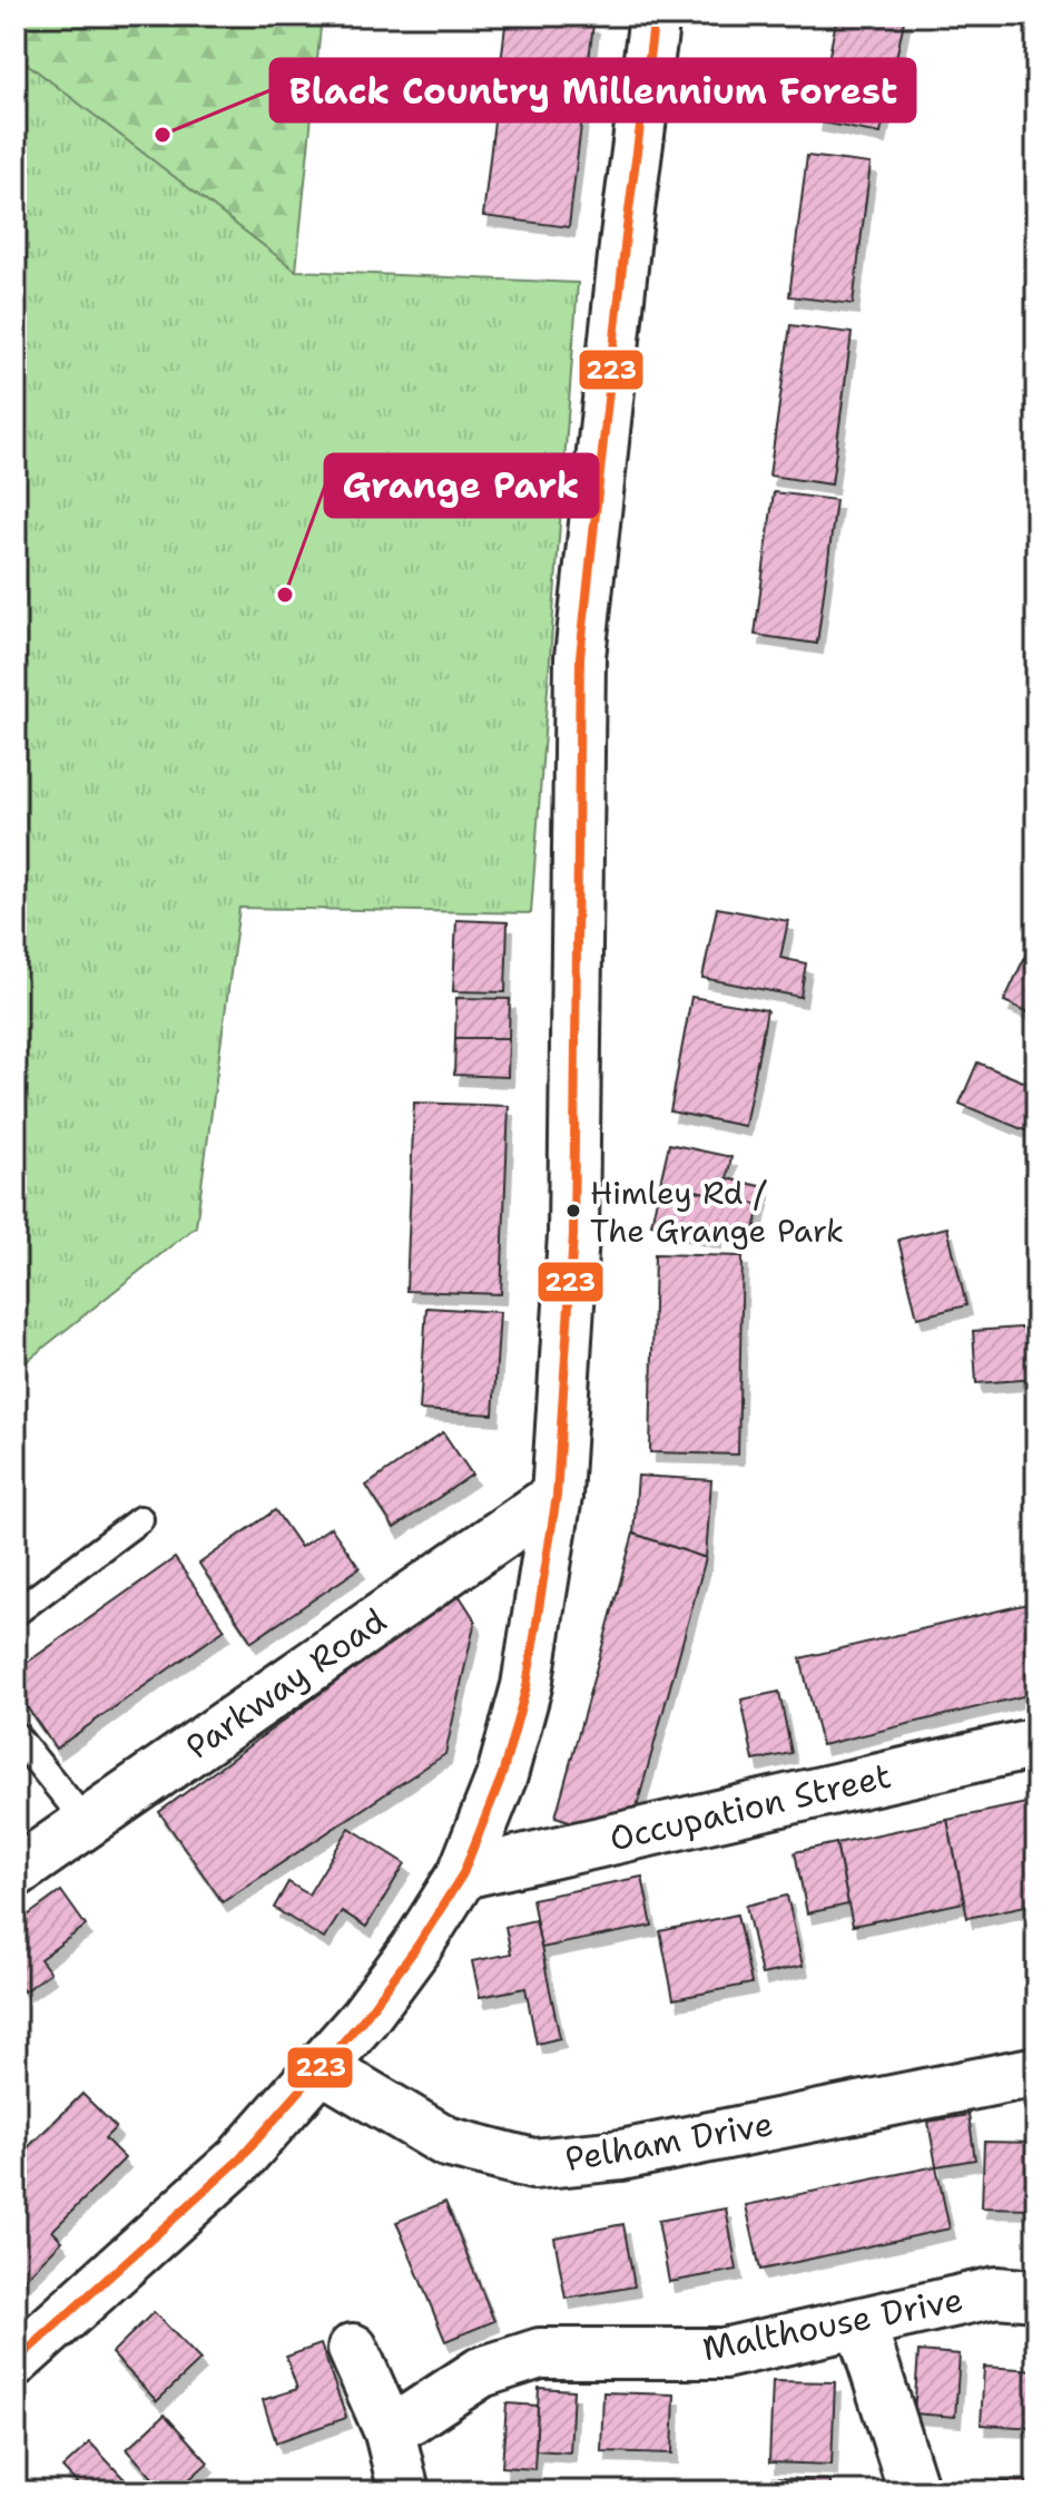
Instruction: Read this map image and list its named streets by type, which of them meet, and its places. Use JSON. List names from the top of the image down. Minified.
{"streets":{"street":["Parkway Road","Occupation Street","Pelham Drive","Malthouse Drive"]},"places":["Black Country Millennium Forest","Grange Park","Himley Rd / The Grange Park"],"lines":["transit line 223"]}
